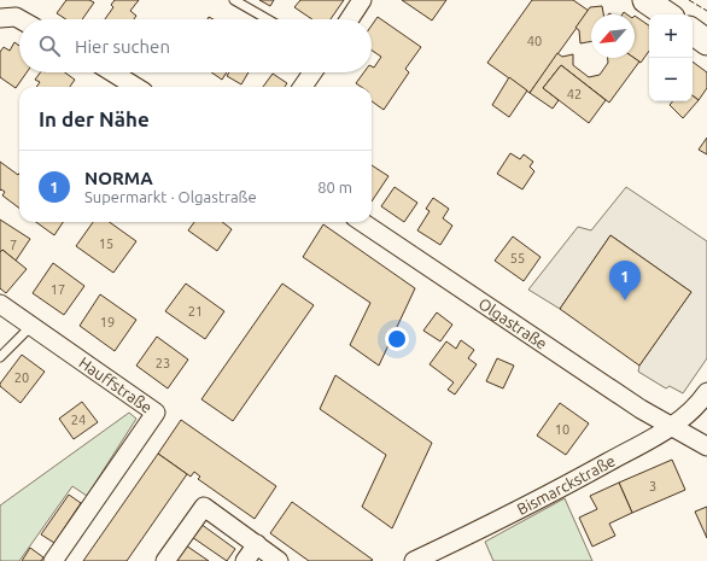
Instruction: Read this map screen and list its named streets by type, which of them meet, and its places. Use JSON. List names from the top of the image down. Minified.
{"streets":{"street":["Olgastraße","Hauffstraße","Bismarckstraße"]},"crossings":[["Olgastraße","Bismarckstraße"]],"house_numbers":["40","42","15","7","55","17","21","19","23","20","24","10","3"],"north":"bottom left","page":{"map_buttons":["+","−"],"search":"Hier suchen","heading":"In der Nähe","list":[{"mark":"1","name":"NORMA","note":"Supermarkt · Olgastraße","value":"80 m"}],"pins":"1"}}
